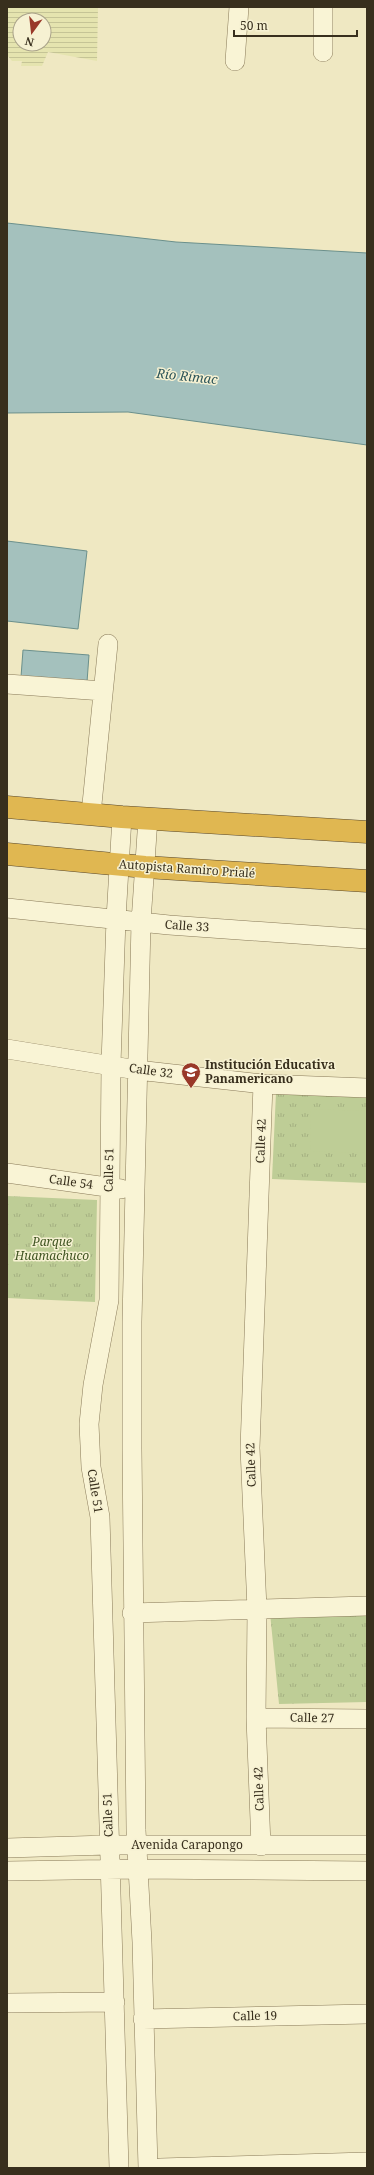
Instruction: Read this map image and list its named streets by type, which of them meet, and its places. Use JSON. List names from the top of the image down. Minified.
{"streets":{"highway":["Autopista Ramiro Prialé"],"street":["Calle 33","Calle 32","Calle 42","Calle 51","Calle 54","Calle 27","Avenida Carapongo","Calle 19"]},"crossings":[["Autopista Ramiro Prialé","Calle 51"],["Calle 33","Calle 51"],["Calle 32","Calle 42"],["Calle 32","Calle 51"],["Calle 42","Calle 27"],["Calle 42","Avenida Carapongo"],["Calle 51","Calle 54"],["Calle 51","Avenida Carapongo"]],"water":["Río Rímac"],"parks":["Parque Huamachuco"],"places":{"school or university":["Institución Educativa Panamericano"]},"scale_bar":"50 m","north":"bottom"}
